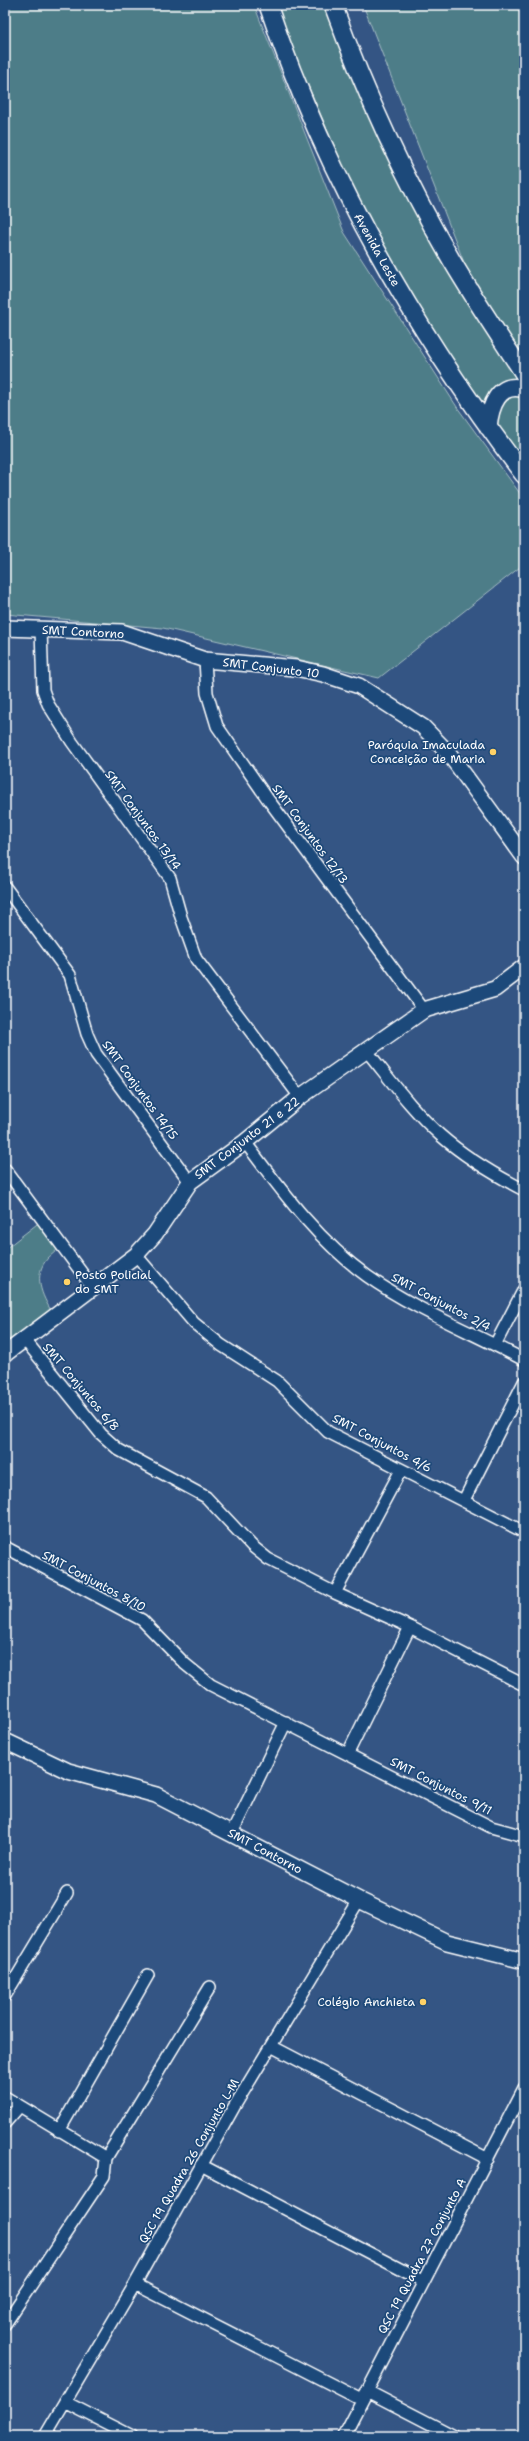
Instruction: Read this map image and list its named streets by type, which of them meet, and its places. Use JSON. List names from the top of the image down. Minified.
{"streets":{"main road":["Avenida Leste"],"street":["SMT Contorno","SMT Conjunto 10","SMT Conjuntos 13/14","SMT Conjuntos 12/13","SMT Conjuntos 14/15","SMT Conjunto 21 e 22","SMT Conjuntos 2/4","SMT Conjuntos 6/8","SMT Conjuntos 4/6","SMT Conjuntos 8/10","SMT Conjuntos 9/11","QSC 19 Quadra 26 Conjunto L-M","QSC 19 Quadra 27 Conjunto A"]},"crossings":[["SMT Contorno","SMT Conjunto 10"],["SMT Contorno","SMT Conjuntos 13/14"],["SMT Contorno","SMT Conjuntos 12/13"],["SMT Contorno","QSC 19 Quadra 26 Conjunto L-M"],["SMT Conjunto 10","SMT Conjuntos 12/13"],["SMT Conjuntos 13/14","SMT Conjunto 21 e 22"],["SMT Conjuntos 12/13","SMT Conjunto 21 e 22"],["SMT Conjuntos 14/15","SMT Conjunto 21 e 22"],["SMT Conjunto 21 e 22","SMT Conjuntos 2/4"],["SMT Conjunto 21 e 22","SMT Conjuntos 6/8"],["SMT Conjunto 21 e 22","SMT Conjuntos 4/6"],["SMT Conjuntos 8/10","SMT Conjuntos 9/11"]],"places":["Paróquia Imaculada Conceição de Maria","Posto Policial do SMT","Colégio Anchieta"]}
